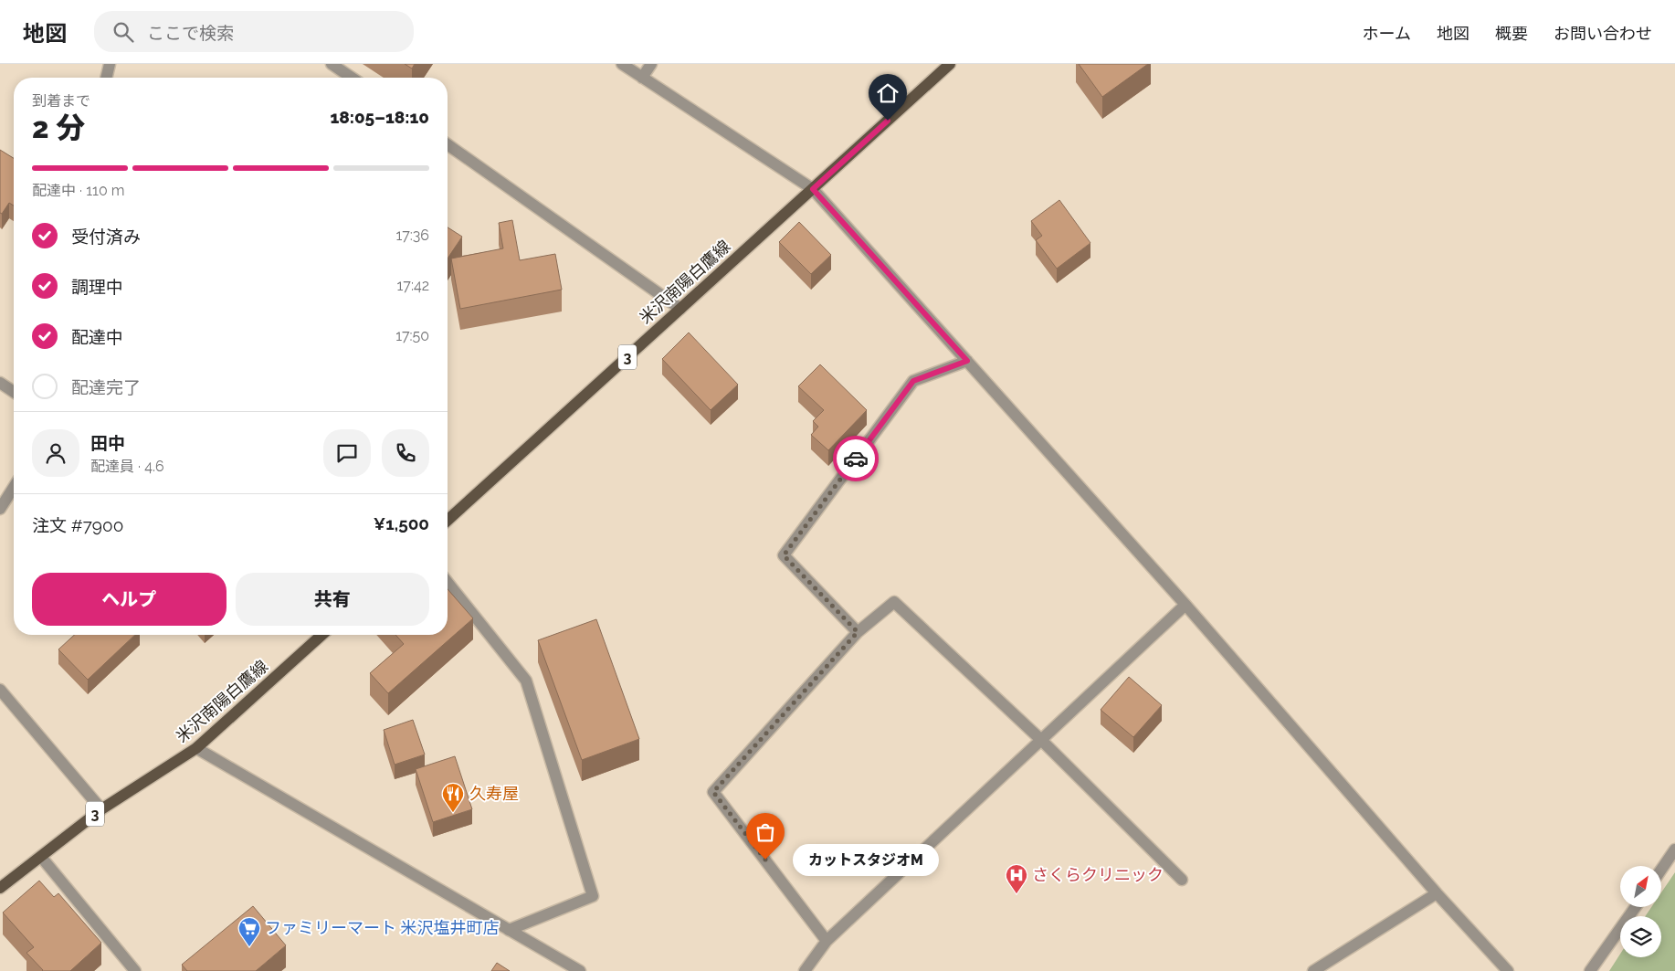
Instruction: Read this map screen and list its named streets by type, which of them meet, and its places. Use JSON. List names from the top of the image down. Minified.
{"streets":{"main road":["米沢南陽白鷹線","3"]},"places":{"restaurant":["久寿屋"],"other":["カットスタジオM"],"hospital":["さくらクリニック"],"supermarket":["ファミリーマート 米沢塩井町店"]},"north":"top right","page":{"header":"地図","search":"ここで検索","nav":["ホーム","地図","概要","お問い合わせ"],"heading":["2 分","到着まで","18:05–18:10"],"panel":["田中","配達員 · 4.6","注文 #7900","¥1,500"],"bar":"配達中 · 110 m","list":[["受付済み","17:36"],["調理中","17:42"],["配達中","17:50"],"配達完了"],"buttons":["ヘルプ","共有"],"bubble":"カットスタジオM"}}
